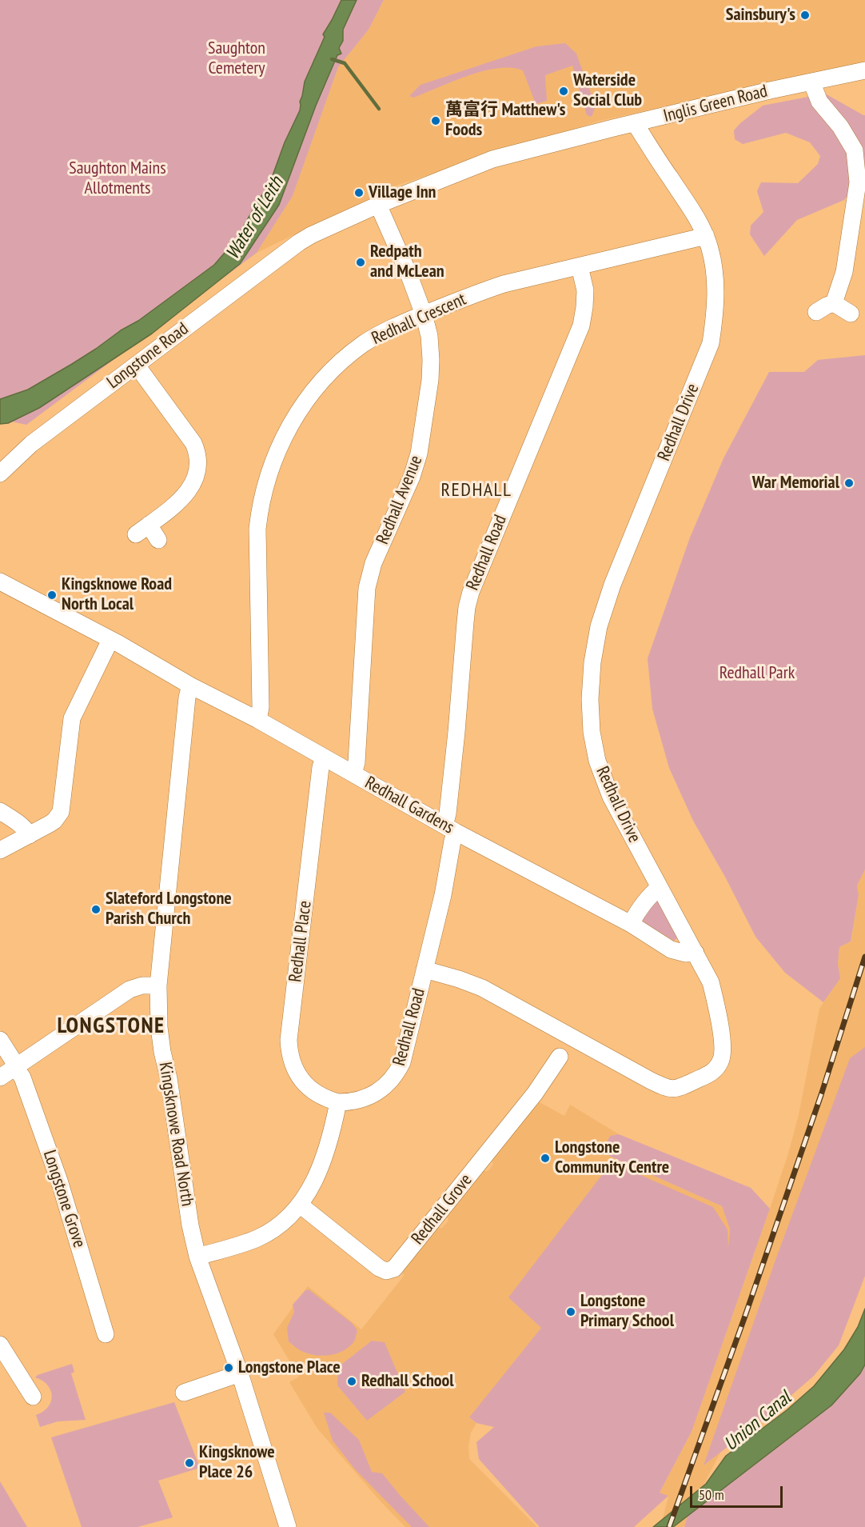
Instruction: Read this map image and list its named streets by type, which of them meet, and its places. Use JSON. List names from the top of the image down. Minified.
{"streets":{"street":["Inglis Green Road","Redhall Crescent","Longstone Road","Redhall Drive","Redhall Avenue","Redhall Road","Redhall Gardens","Redhall Place","Kingsknowe Road North","Longstone Grove","Redhall Grove"]},"crossings":[["Inglis Green Road","Longstone Road"],["Inglis Green Road","Redhall Drive"],["Inglis Green Road","Redhall Avenue"],["Redhall Crescent","Redhall Drive"],["Redhall Crescent","Redhall Avenue"],["Redhall Crescent","Redhall Road"],["Redhall Crescent","Redhall Gardens"],["Redhall Drive","Redhall Road"],["Redhall Drive","Redhall Gardens"],["Redhall Drive","Redhall Grove"],["Redhall Avenue","Redhall Gardens"],["Redhall Road","Redhall Gardens"],["Redhall Road","Redhall Place"],["Redhall Gardens","Redhall Place"],["Redhall Gardens","Kingsknowe Road North"]],"districts":["REDHALL","LONGSTONE"],"water":["Water of Leith","Union Canal"],"parks":["Saughton Cemetery","Saughton Mains Allotments","Redhall Park"],"places":["Sainsbury's","Waterside Social Club","萬富行 Matthew's Foods","Village Inn","Redpath and McLean","War Memorial","Kingsknowe Road North Local","Slateford Longstone Parish Church","Longstone Community Centre","Longstone Primary School","Longstone Place","Redhall School","Kingsknowe Place 26"],"scale_bar":"50 m"}
